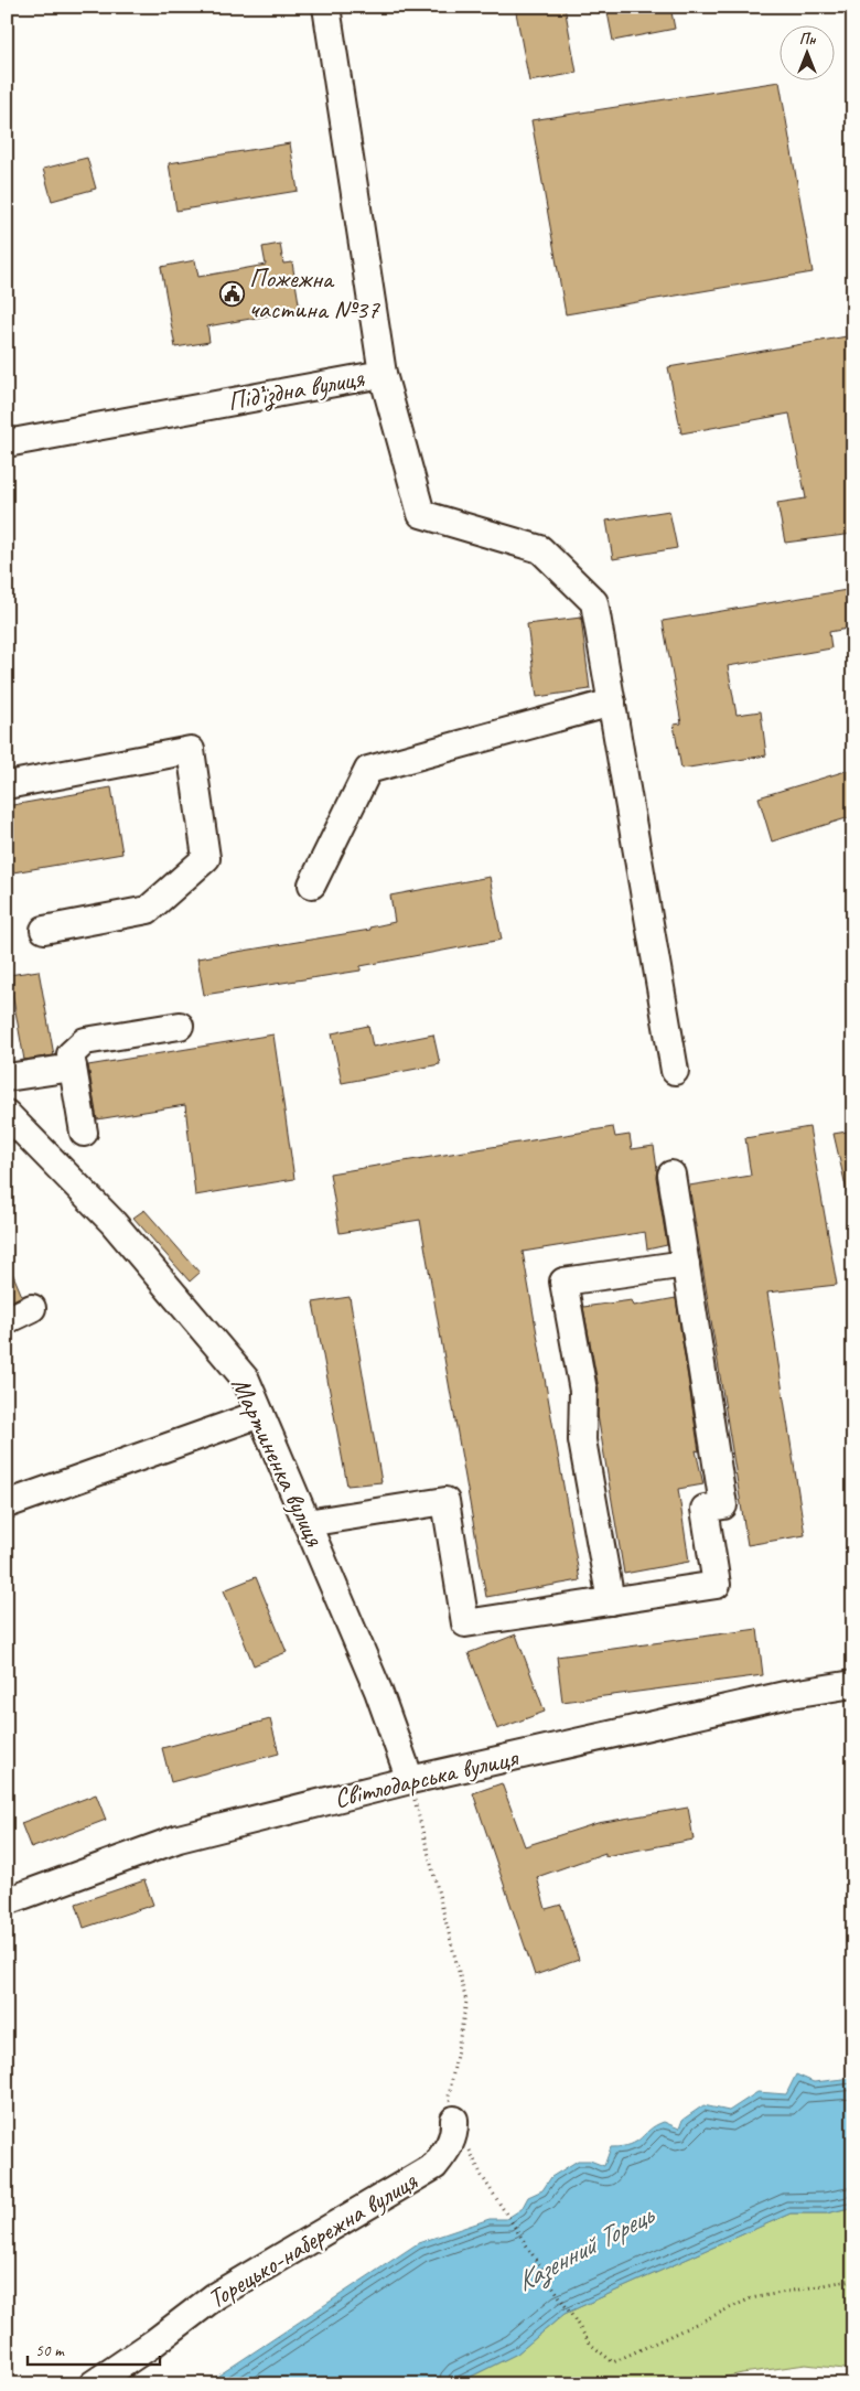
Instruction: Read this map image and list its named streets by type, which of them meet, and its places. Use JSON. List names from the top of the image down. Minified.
{"streets":{"street":["Під’їздна вулиця","Мартиненка вулиця","Світлодарська вулиця","Торецько-набережна вулиця"]},"crossings":[["Мартиненка вулиця","Світлодарська вулиця"]],"water":["Казенний Торець"],"places":{"public building":["Пожежна частина №37"]},"scale_bar":"50 m","north":"top"}
